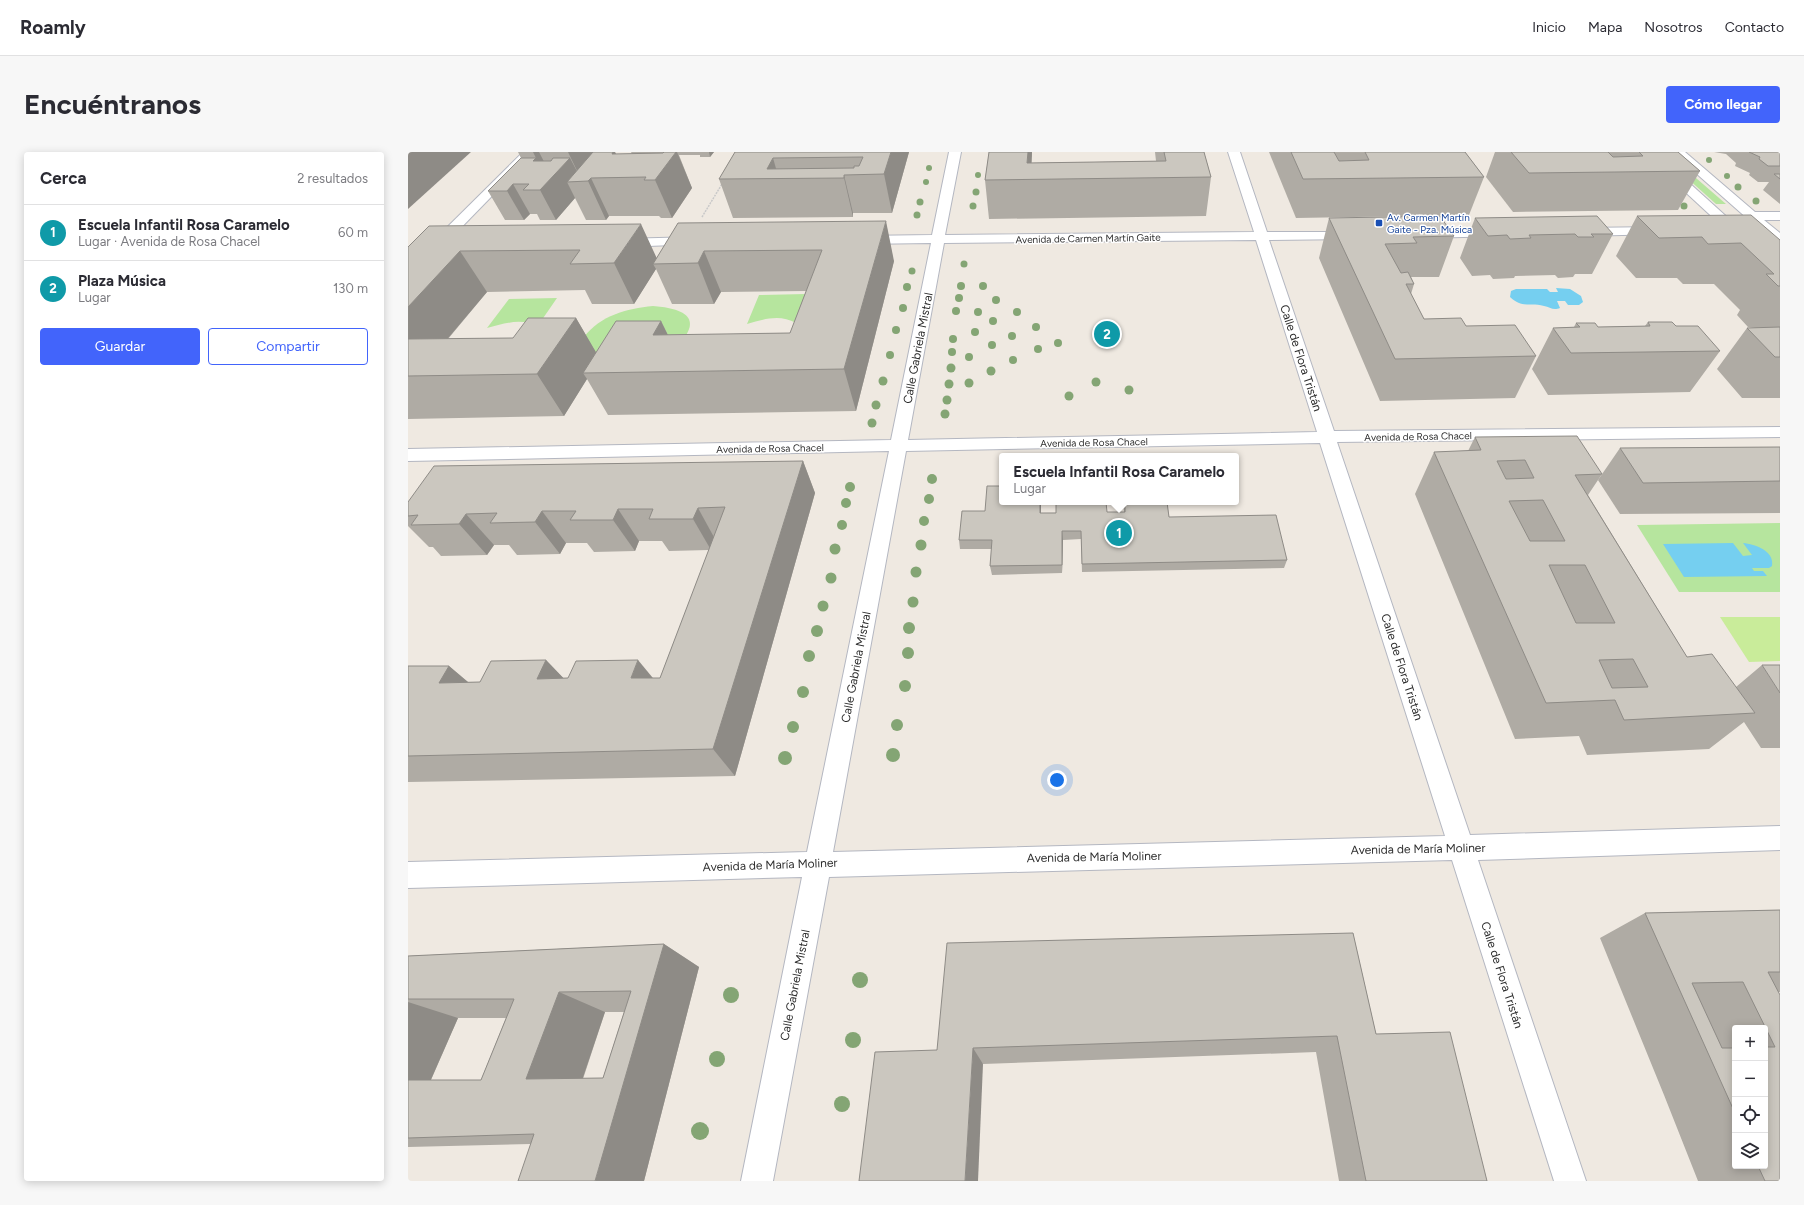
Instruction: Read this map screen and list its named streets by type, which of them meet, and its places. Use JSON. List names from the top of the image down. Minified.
{"streets":{"street":["Avenida de Carmen Martín Gaite","Calle Gabriela Mistral","Calle de Flora Tristán","Avenida de Rosa Chacel","Avenida de María Moliner"]},"crossings":[["Avenida de Carmen Martín Gaite","Calle Gabriela Mistral"],["Avenida de Carmen Martín Gaite","Calle de Flora Tristán"],["Calle Gabriela Mistral","Avenida de Rosa Chacel"],["Calle Gabriela Mistral","Avenida de María Moliner"],["Calle de Flora Tristán","Avenida de Rosa Chacel"],["Calle de Flora Tristán","Avenida de María Moliner"]],"places":{"transit":["Av. Carmen Martín Gaite - Pza. Música"]},"page":{"header":"Roamly","nav":["Inicio","Mapa","Nosotros","Contacto"],"buttons":["Cómo llegar",["Guardar","Compartir"]],"title":"Encuéntranos","heading":["Cerca","2 resultados"],"list":[{"mark":"1","name":"Escuela Infantil Rosa Caramelo","note":"Lugar · Avenida de Rosa Chacel","value":"60 m"},{"mark":"2","name":"Plaza Música","note":"Lugar","value":"130 m"}],"pins":["2","1"],"popup":["Escuela Infantil Rosa Caramelo","Lugar"],"map_buttons":["+","−"]}}
